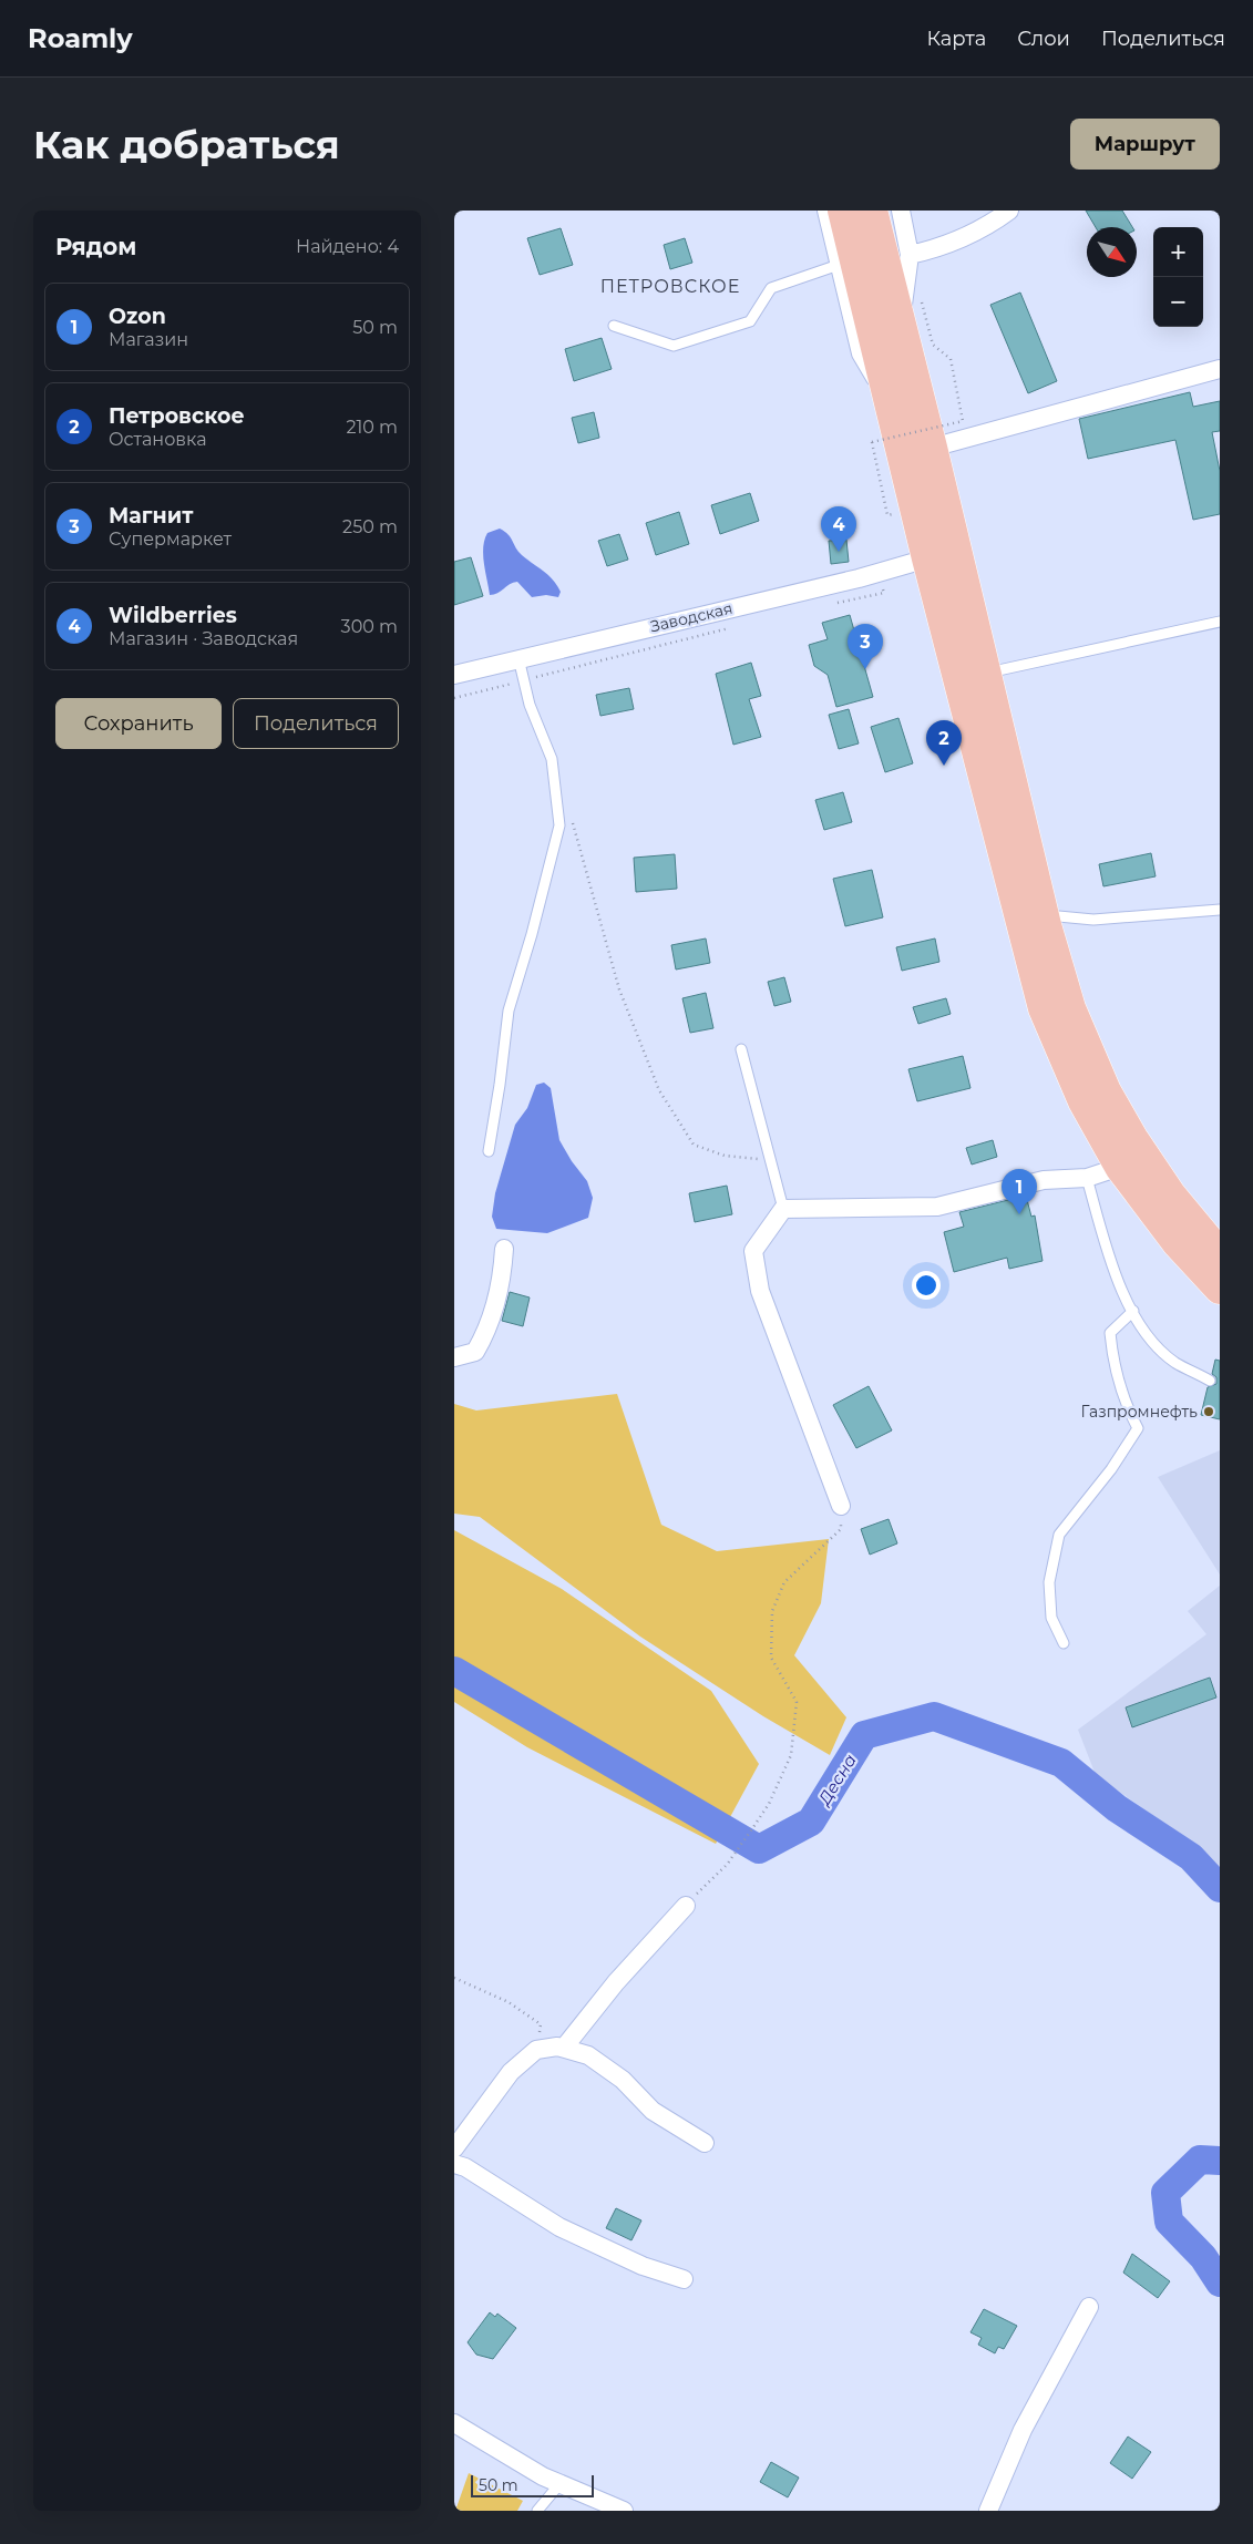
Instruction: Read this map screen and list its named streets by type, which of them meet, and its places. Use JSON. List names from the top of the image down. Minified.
{"streets":{"street":["Заводская"]},"districts":["ПЕТРОВСКОЕ"],"water":["Десна"],"places":["Газпромнефть"],"scale_bar":"50 m","north":"bottom right","page":{"header":"Roamly","nav":["Карта","Слои","Поделиться"],"buttons":["Маршрут",["Сохранить","Поделиться"]],"title":"Как добраться","heading":["Рядом","Найдено: 4"],"map_buttons":["+","−"],"list":[{"mark":"1","name":"Ozon","note":"Магазин","value":"50 m"},{"mark":"2","name":"Петровское","note":"Остановка","value":"210 m"},{"mark":"3","name":"Магнит","note":"Супермаркет","value":"250 m"},{"mark":"4","name":"Wildberries","note":"Магазин · Заводская","value":"300 m"}],"pins":["4","3","2","1"],"scale":"50 m"}}
